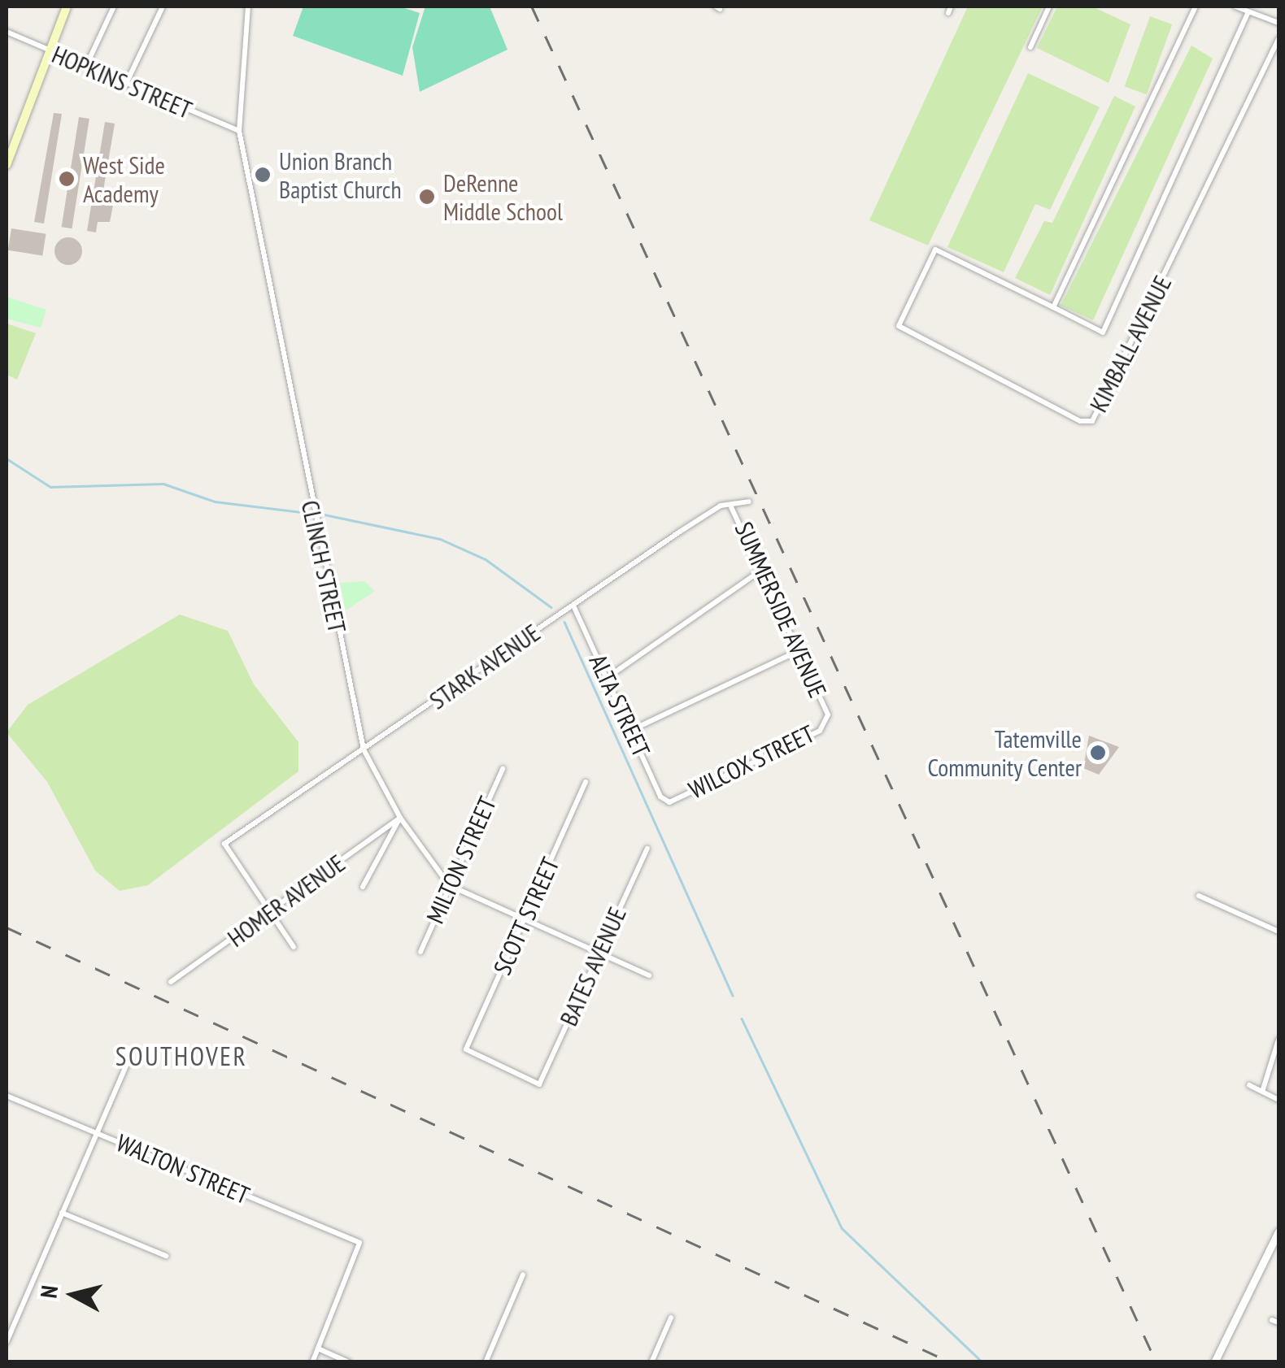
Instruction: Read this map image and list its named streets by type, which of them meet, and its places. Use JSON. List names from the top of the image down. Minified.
{"streets":{"street":["HOPKINS STREET","KIMBALL AVENUE","CLINCH STREET","SUMMERSIDE AVENUE","STARK AVENUE","ALTA STREET","WILCOX STREET","MILTON STREET","HOMER AVENUE","SCOTT STREET","BATES AVENUE","WALTON STREET"]},"crossings":[["HOPKINS STREET","CLINCH STREET"],["CLINCH STREET","STARK AVENUE"],["CLINCH STREET","MILTON STREET"],["CLINCH STREET","HOMER AVENUE"],["SUMMERSIDE AVENUE","STARK AVENUE"],["SUMMERSIDE AVENUE","WILCOX STREET"],["STARK AVENUE","ALTA STREET"],["STARK AVENUE","HOMER AVENUE"],["ALTA STREET","WILCOX STREET"],["SCOTT STREET","BATES AVENUE"]],"districts":["SOUTHOVER"],"places":["Union Branch Baptist Church","West Side Academy","DeRenne Middle School","Tatemville Community Center"],"north":"left"}
